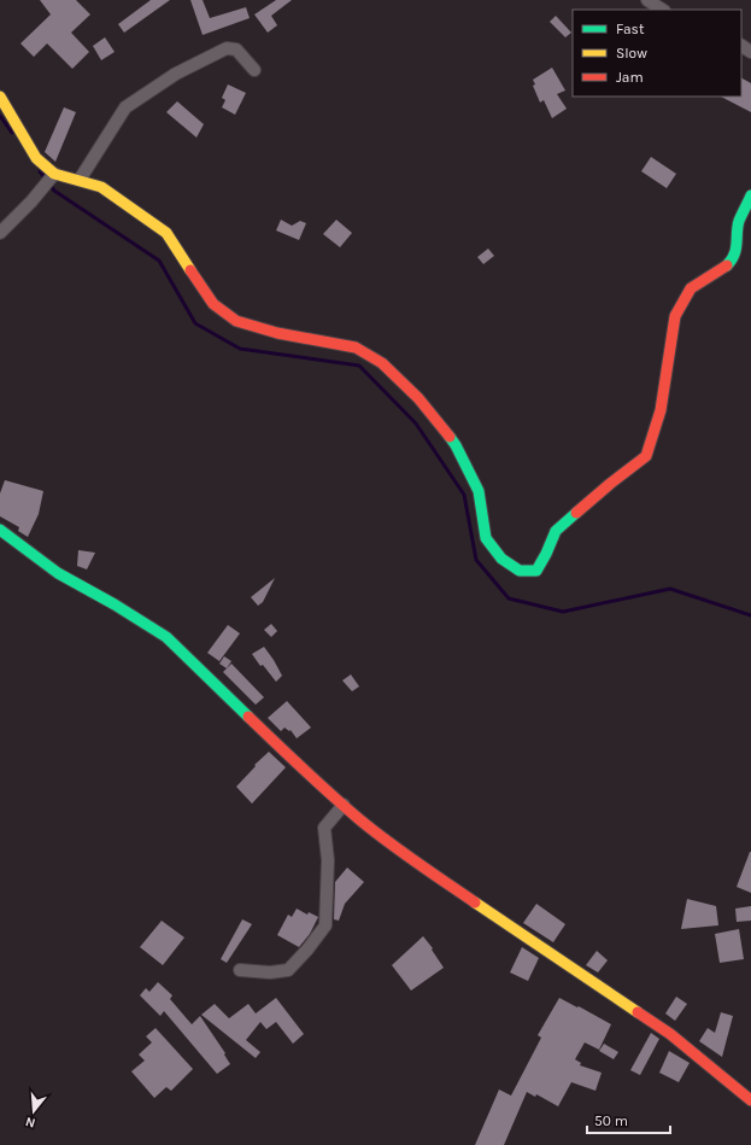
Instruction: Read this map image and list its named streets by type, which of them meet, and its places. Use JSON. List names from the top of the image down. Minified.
{"legend":["Fast","Slow","Jam"],"scale_bar":"50 m","north":"bottom"}
